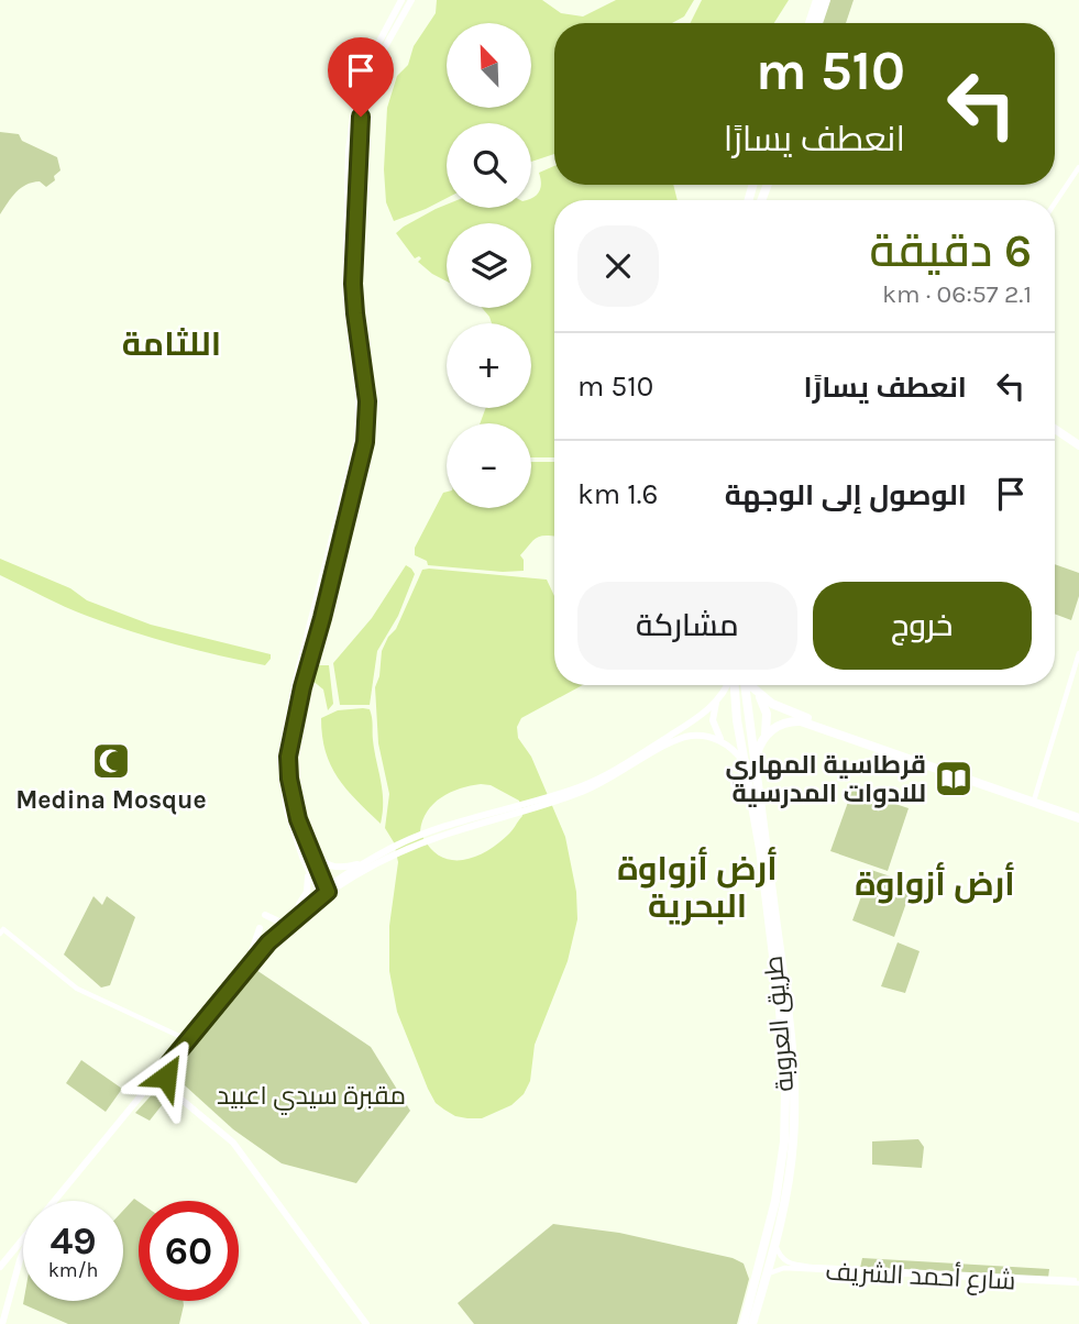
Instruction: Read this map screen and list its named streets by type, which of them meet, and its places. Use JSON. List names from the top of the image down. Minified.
{"streets":{"highway":["طريق العروبة"],"street":["شارع أحمد الشريف"]},"crossings":[["طريق العروبة","شارع أحمد الشريف"]],"districts":["اللثامة","أرض أزواوة البحرية","أرض أزواوة"],"parks":["مقبرة سيدي اعبيد"],"places":{"mosque":["Medina Mosque"],"library":["قرطاسية المهاري للادوات المدرسية"]},"north":"top left","page":{"map_buttons":["+","−"],"turn":["510 m","انعطف يسارًا"],"heading":["6 دقيقة","2.1 km · 06:57"],"list":[{"name":"انعطف يسارًا","value":"510 m"},{"name":"الوصول إلى الوجهة","value":"1.6 km"}],"buttons":["خروج","مشاركة"],"speed":"49 km/h","limit":"60"}}
